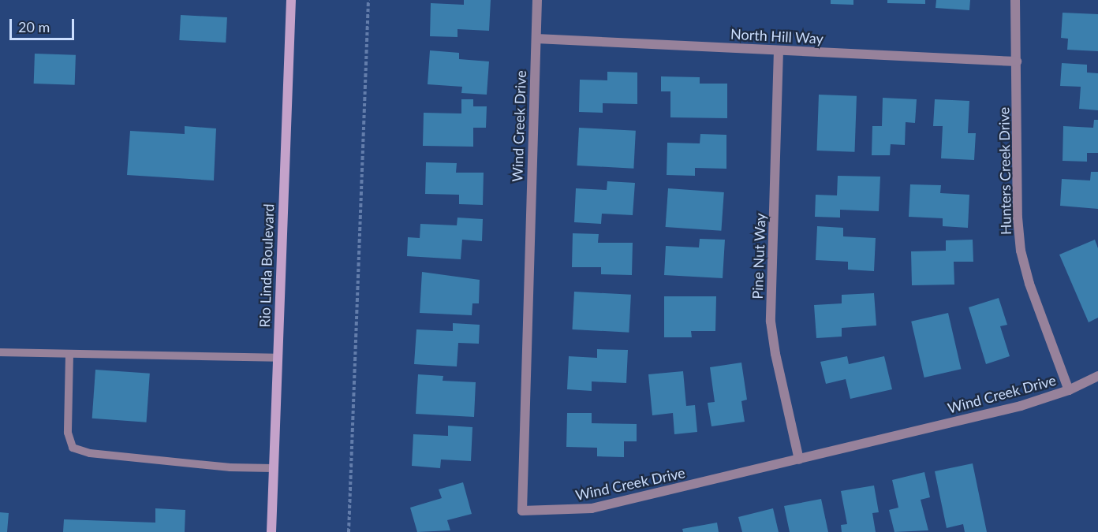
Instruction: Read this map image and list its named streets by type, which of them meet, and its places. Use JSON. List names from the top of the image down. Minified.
{"streets":{"main road":["Rio Linda Boulevard"],"street":["North Hill Way","Wind Creek Drive","Hunters Creek Drive","Pine Nut Way"]},"crossings":[["North Hill Way","Wind Creek Drive"],["North Hill Way","Hunters Creek Drive"],["North Hill Way","Pine Nut Way"],["Wind Creek Drive","Hunters Creek Drive"],["Wind Creek Drive","Pine Nut Way"]],"scale_bar":"20 m"}
